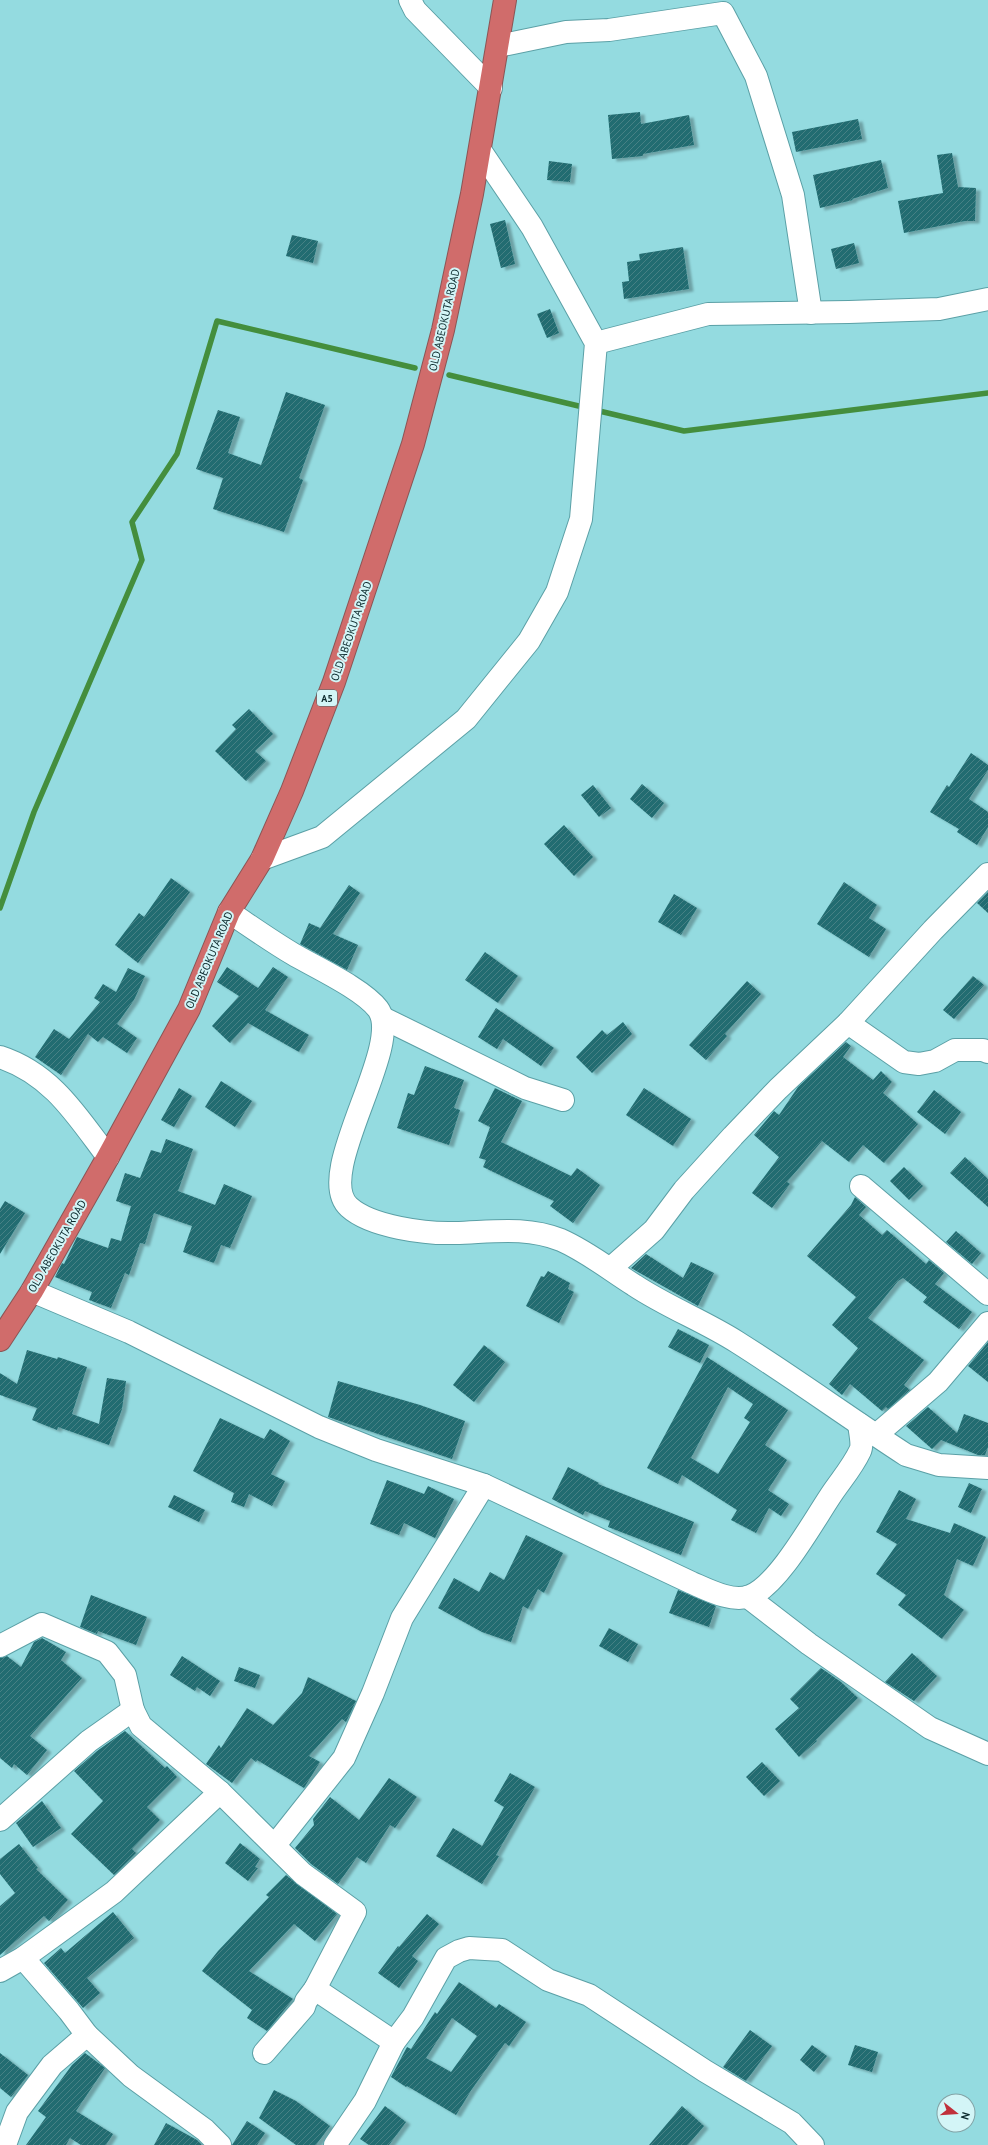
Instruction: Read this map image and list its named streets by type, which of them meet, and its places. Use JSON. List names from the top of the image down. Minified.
{"streets":{"highway":["OLD ABEOKUTA ROAD","A5"]},"north":"right"}
